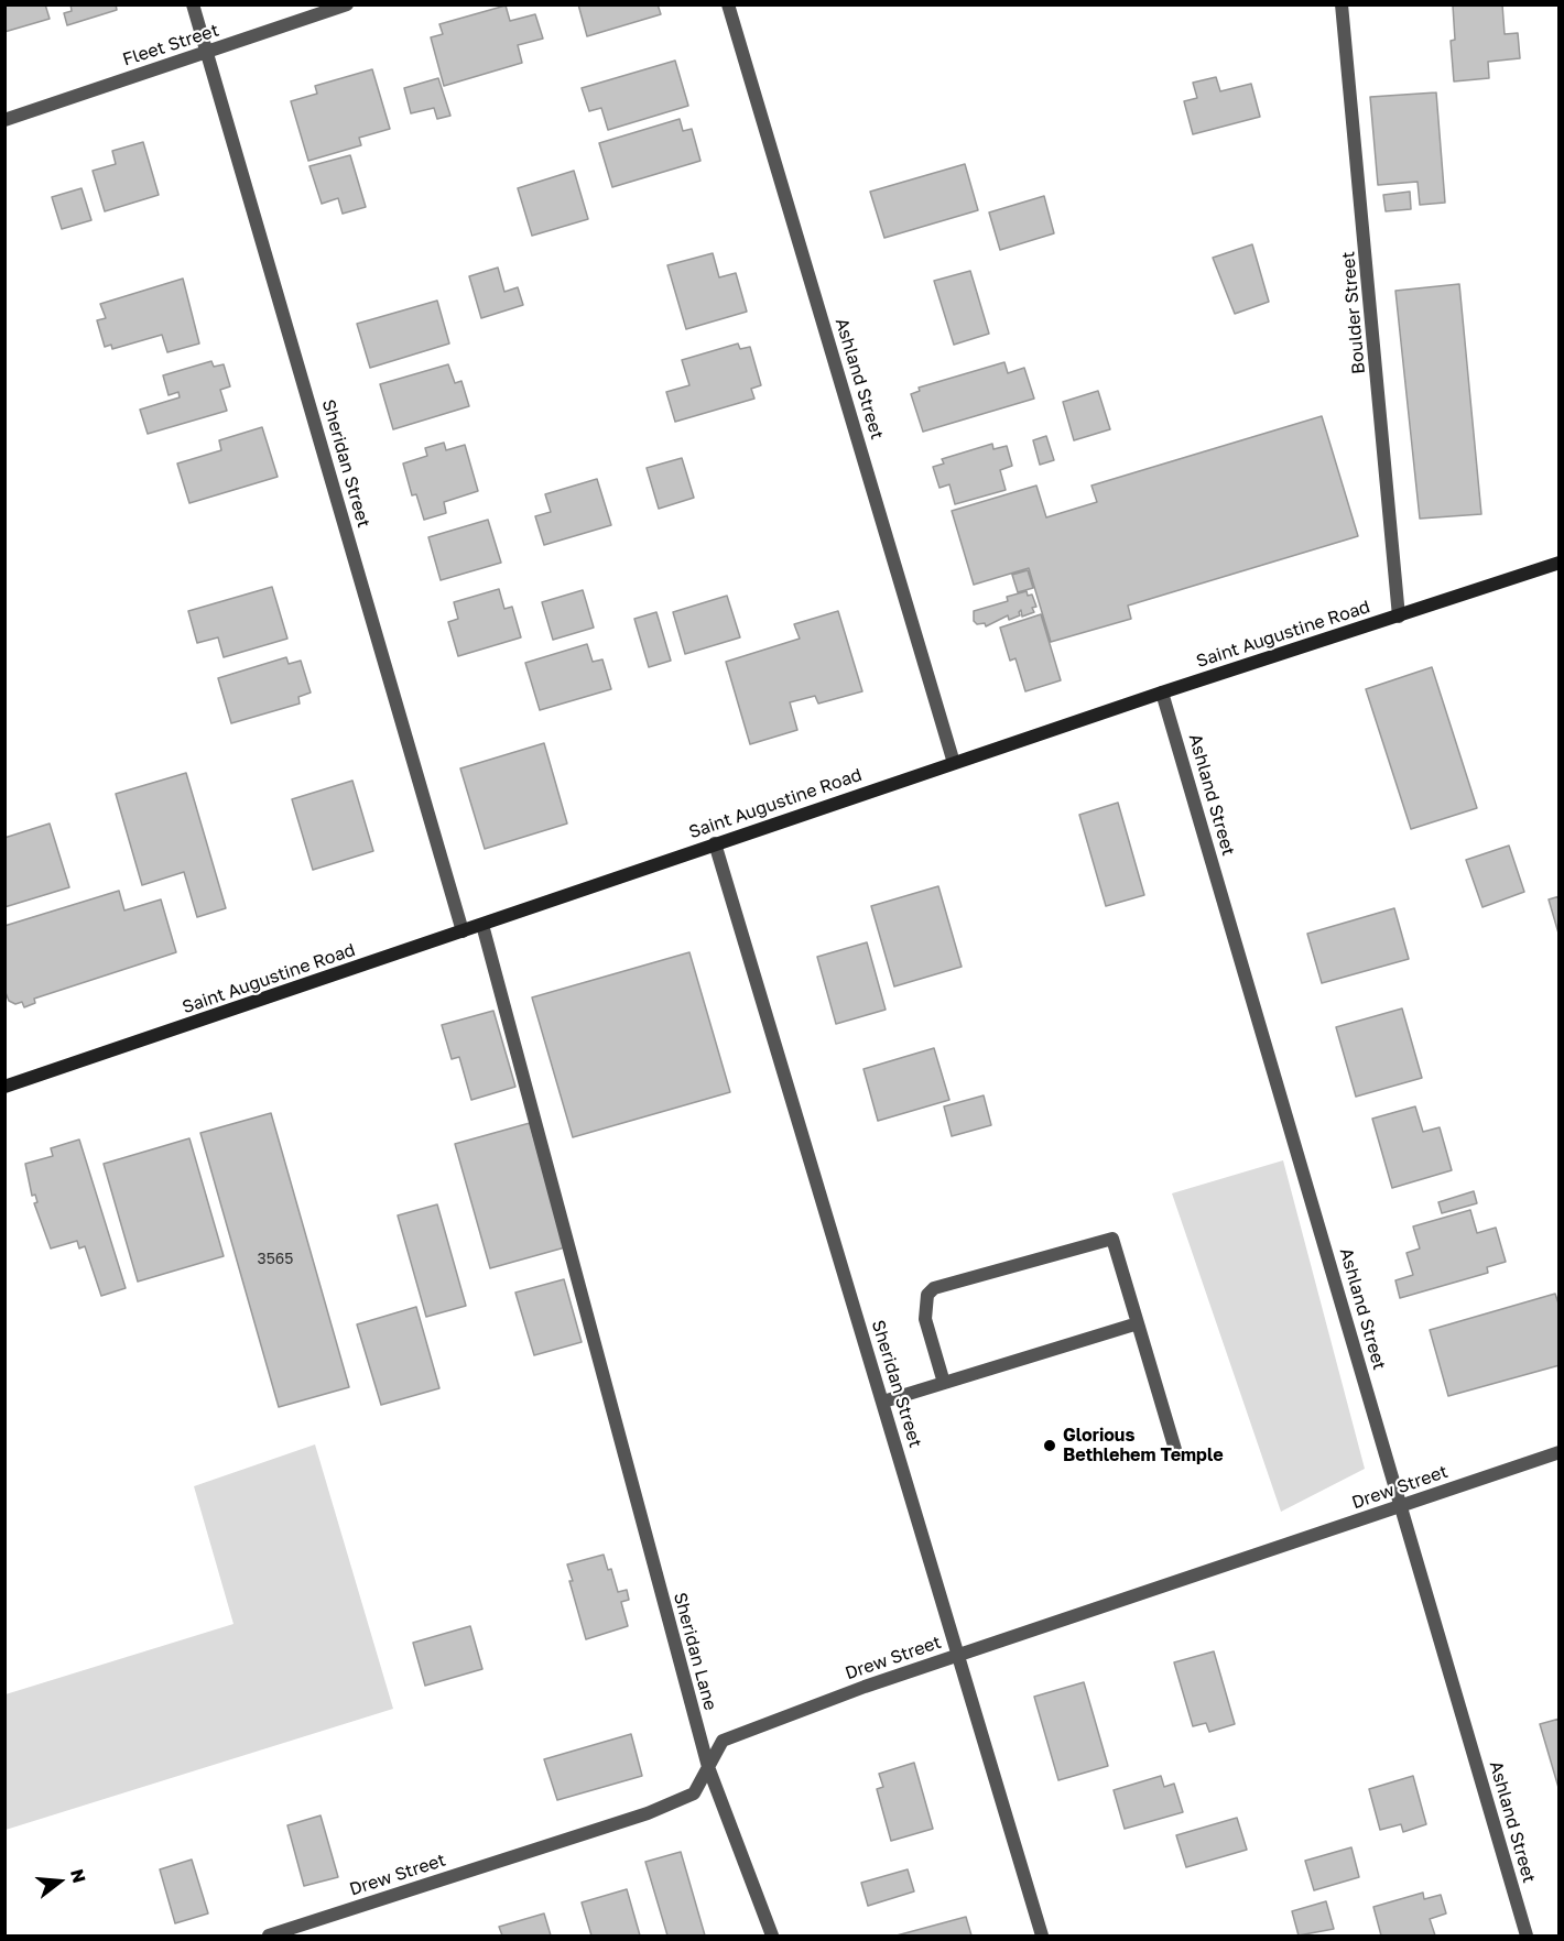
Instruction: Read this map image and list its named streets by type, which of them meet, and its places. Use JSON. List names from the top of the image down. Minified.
{"streets":{"main road":["Saint Augustine Road"],"street":["Fleet Street","Boulder Street","Ashland Street","Sheridan Street","Drew Street","Sheridan Lane"]},"crossings":[["Fleet Street","Sheridan Street"],["Boulder Street","Saint Augustine Road"],["Ashland Street","Saint Augustine Road"],["Ashland Street","Drew Street"],["Sheridan Street","Saint Augustine Road"],["Sheridan Street","Drew Street"],["Saint Augustine Road","Sheridan Lane"],["Drew Street","Sheridan Lane"]],"places":["Glorious Bethlehem Temple"],"house_numbers":["3565"],"north":"right"}
